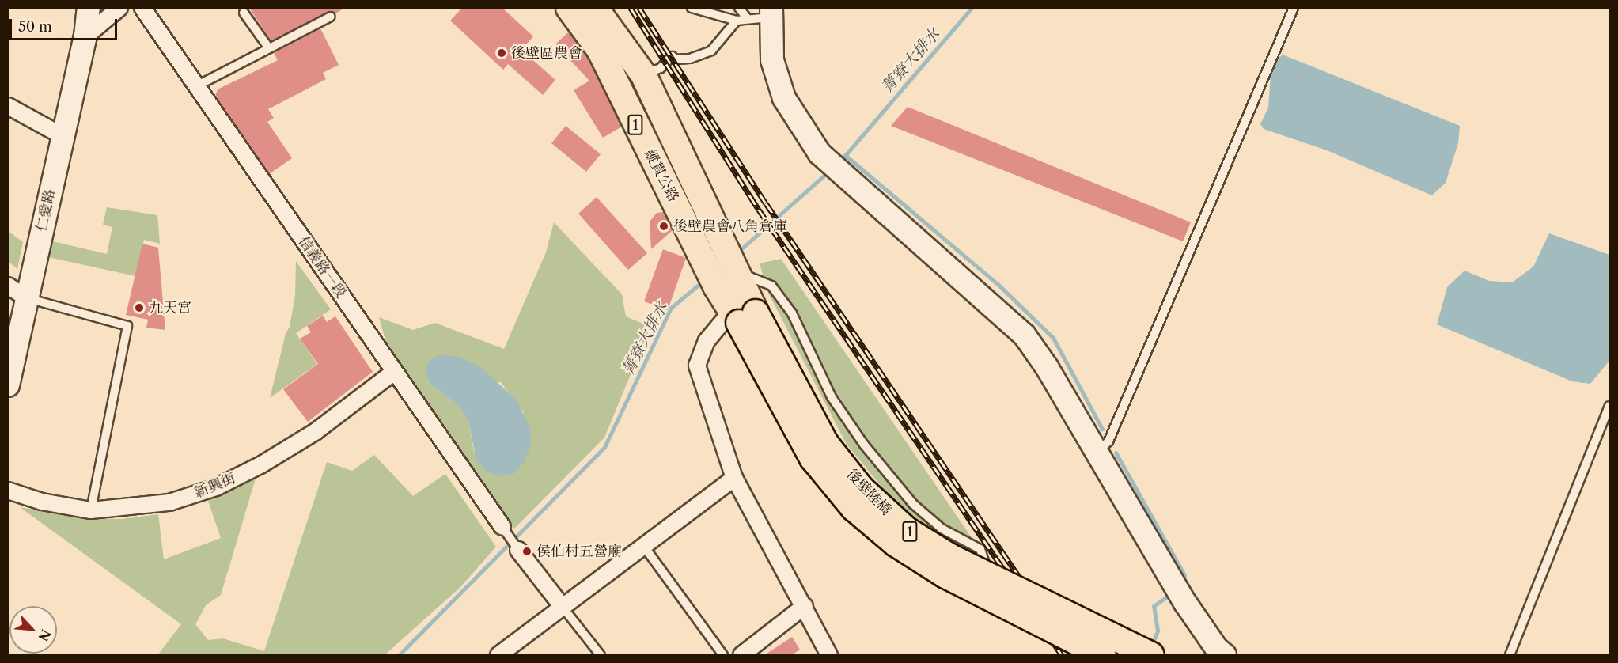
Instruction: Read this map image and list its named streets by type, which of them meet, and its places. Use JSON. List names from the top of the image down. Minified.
{"streets":{"main road":["1","縱貫公路","後壁陸橋"],"street":["仁愛路","信義路一段","新興街"]},"crossings":[["1","縱貫公路"],["1","後壁陸橋"],["縱貫公路","後壁陸橋"],["信義路一段","新興街"]],"water":["菁寮大排水"],"places":["後壁區農會","後壁農會八角倉庫","九天宮","侯伯村五營廟"],"scale_bar":"50 m","north":"bottom right"}
